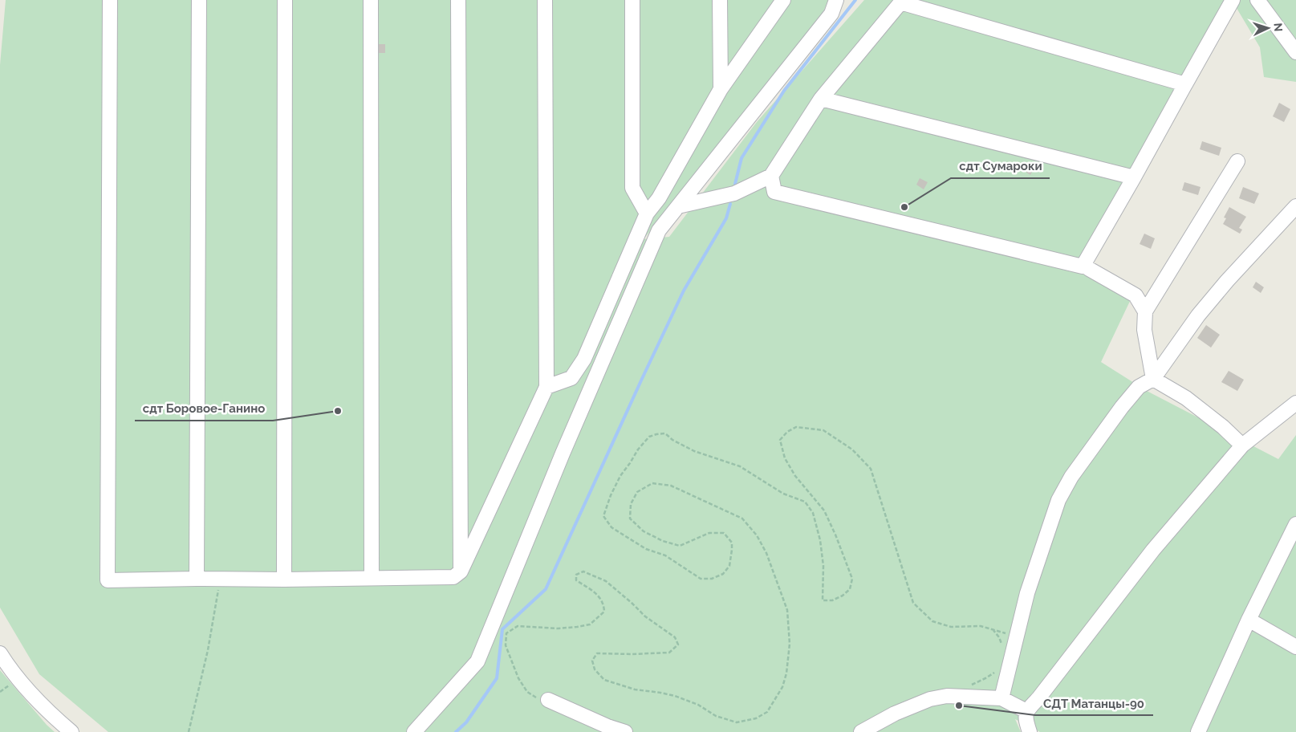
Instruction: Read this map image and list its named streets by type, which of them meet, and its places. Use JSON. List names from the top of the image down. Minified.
{"places":["сдт Сумароки","сдт Боровое-Ганино","СДТ Матанцы-90"],"north":"right"}
